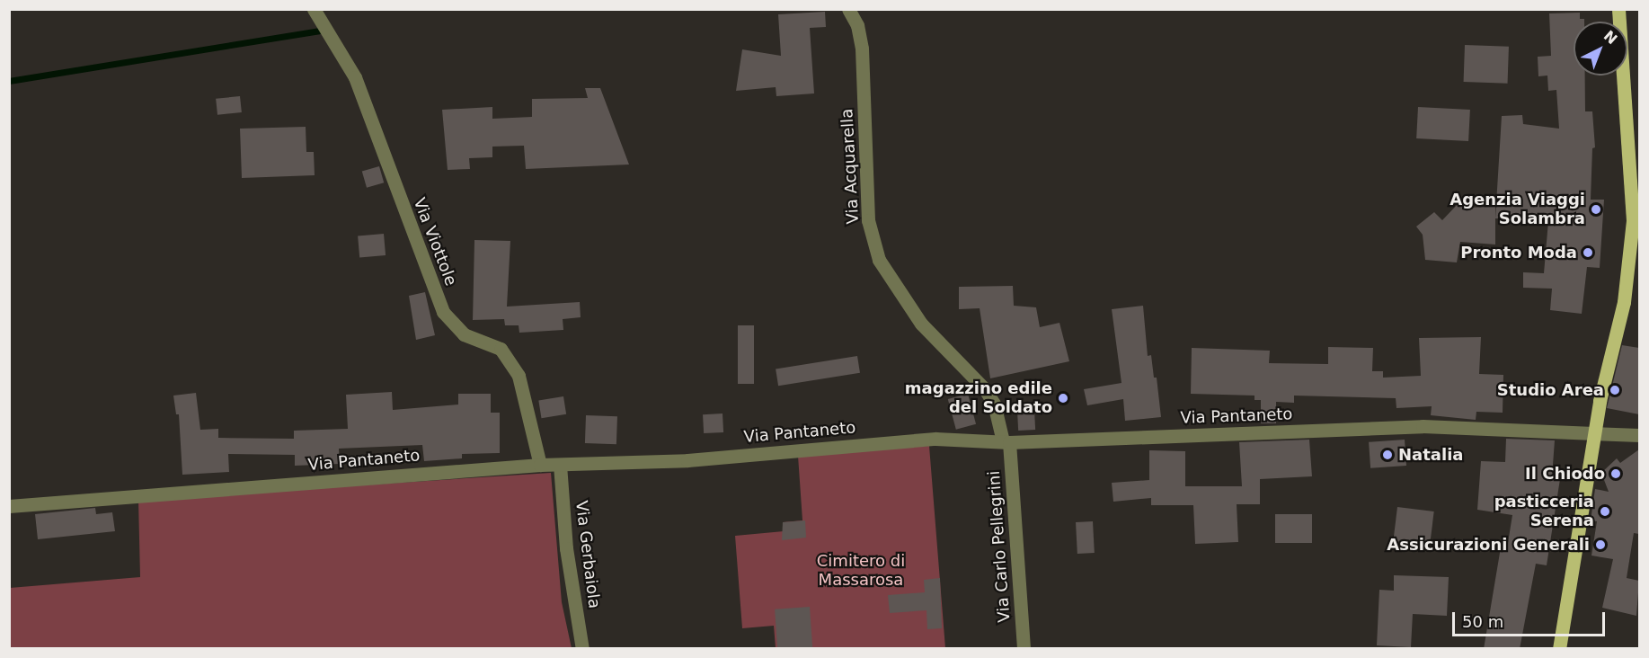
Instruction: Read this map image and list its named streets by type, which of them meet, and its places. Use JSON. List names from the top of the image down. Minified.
{"streets":{"street":["Via Acquarella","Via Viottole","Via Pantaneto","Via Carlo Pellegrini","Via Gerbaiola"]},"crossings":[["Via Acquarella","Via Pantaneto"],["Via Acquarella","Via Carlo Pellegrini"],["Via Viottole","Via Pantaneto"],["Via Pantaneto","Via Carlo Pellegrini"],["Via Pantaneto","Via Gerbaiola"]],"parks":["Cimitero di Massarosa"],"places":["Agenzia Viaggi Solambra","Pronto Moda","Studio Area","magazzino edile del Soldato","Natalia","Il Chiodo","pasticceria Serena","Assicurazioni Generali"],"scale_bar":"50 m","north":"top right"}
